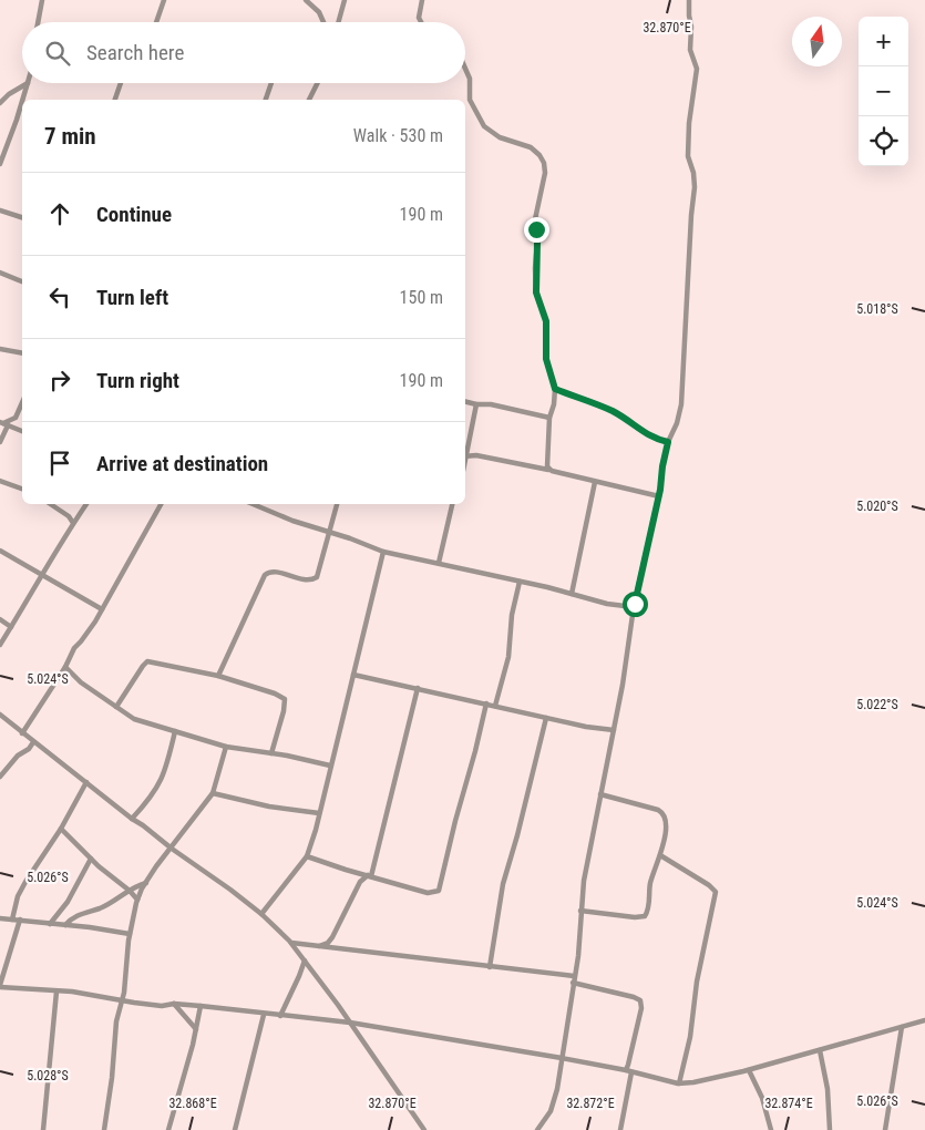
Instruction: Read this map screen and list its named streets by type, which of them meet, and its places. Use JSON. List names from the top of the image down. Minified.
{"north":"top","page":{"map_buttons":["+","−"],"search":"Search here","heading":["7 min","Walk · 530 m"],"list":[["Continue","190 m"],["Turn left","150 m"],["Turn right","190 m"],"Arrive at destination"]},"coordinates":["32.870°E","5.018°S","5.020°S","5.024°S","5.022°S","5.026°S","5.028°S","32.868°E","32.872°E","32.874°E"]}
